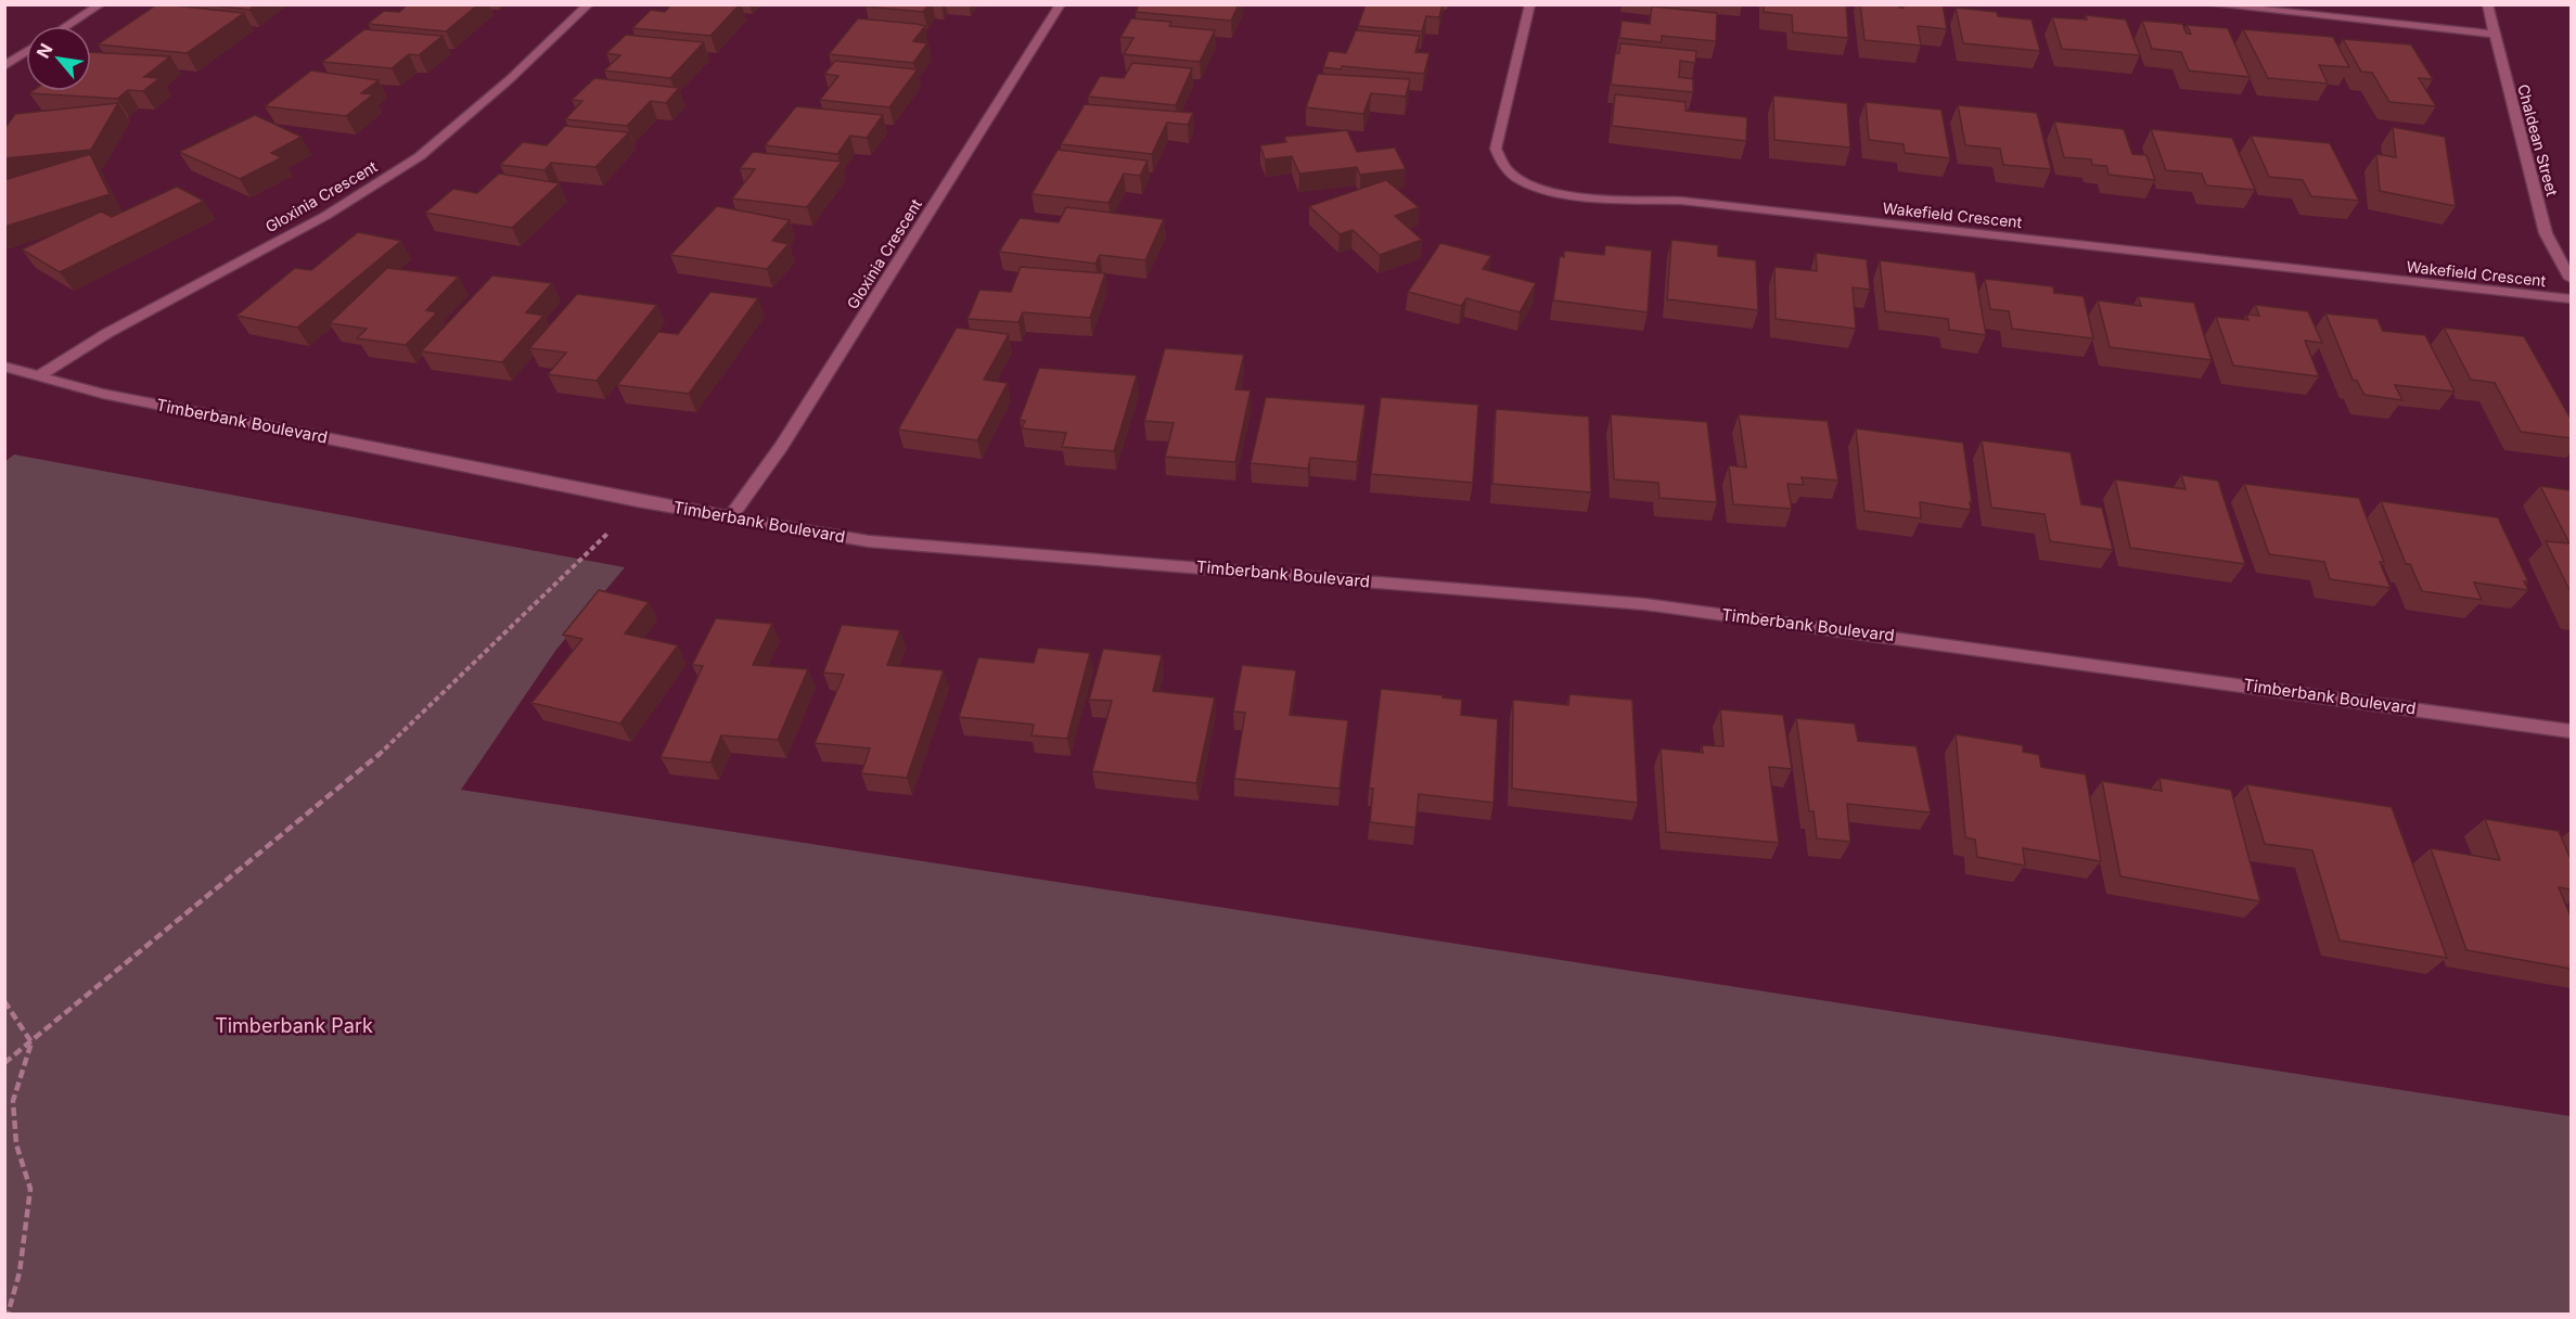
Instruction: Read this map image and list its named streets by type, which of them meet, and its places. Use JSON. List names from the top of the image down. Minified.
{"streets":{"street":["Chaldean Street","Gloxinia Crescent","Wakefield Crescent","Timberbank Boulevard"]},"crossings":[["Gloxinia Crescent","Timberbank Boulevard"]],"parks":["Timberbank Park"],"north":"top left"}
